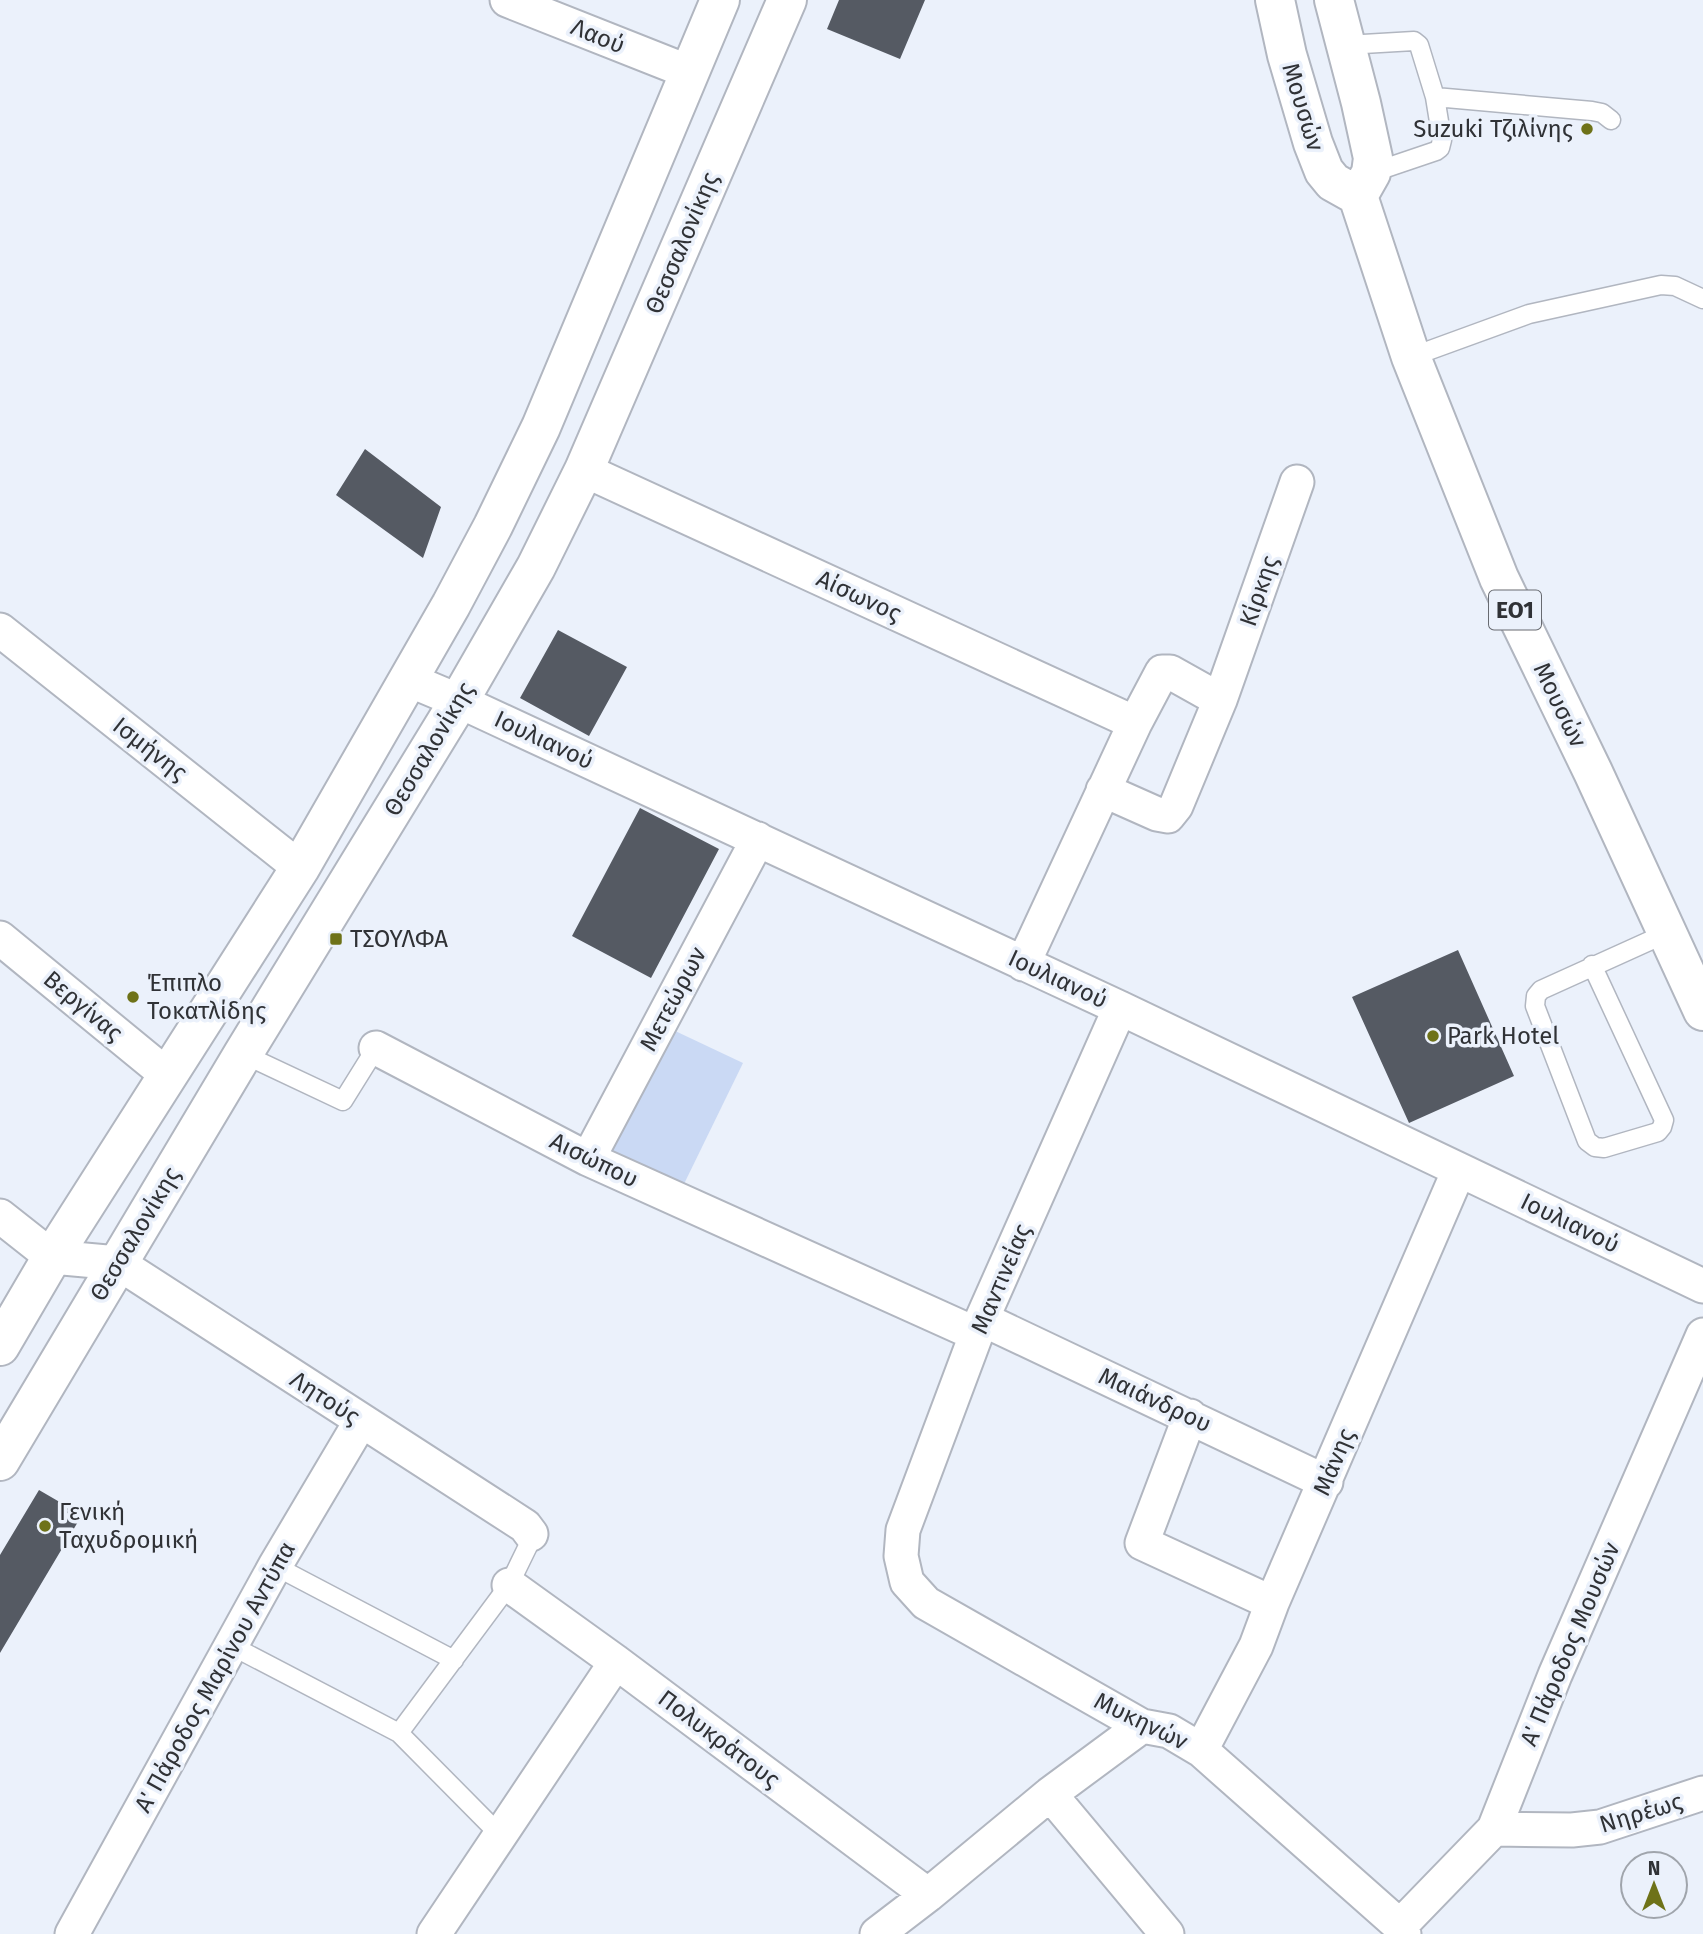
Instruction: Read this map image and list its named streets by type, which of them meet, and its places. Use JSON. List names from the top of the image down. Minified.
{"streets":{"main road":["Μουσών","Θεσσαλονίκης","ΕΟ1"],"street":["Λαού","Κίρκης","Αίσωνος","Ιουλιανού","Ισμήνης","Μετεώρων","Βεργίνας","Αισώπου","Μαντινείας","Λητούς","Μαιάνδρου","Μάνης","Α΄ Πάροδος Μουσών","Α΄ Πάροδος Μαρίνου Αντύπα","Μυκηνών","Πολυκράτους","Νηρέως"]},"crossings":[["Λαού","Θεσσαλονίκης"],["Θεσσαλονίκης","Αίσωνος"],["Θεσσαλονίκης","Ιουλιανού"],["Θεσσαλονίκης","Ισμήνης"],["Θεσσαλονίκης","Βεργίνας"],["Θεσσαλονίκης","Αισώπου"],["Θεσσαλονίκης","Λητούς"],["Ιουλιανού","Μετεώρων"],["Ιουλιανού","Μαντινείας"],["Ιουλιανού","Μάνης"],["Μετεώρων","Αισώπου"],["Αισώπου","Μαντινείας"],["Αισώπου","Μαιάνδρου"],["Μαντινείας","Μαιάνδρου"],["Μαντινείας","Μυκηνών"],["Λητούς","Α΄ Πάροδος Μαρίνου Αντύπα"],["Μαιάνδρου","Μάνης"],["Μάνης","Μυκηνών"],["Α΄ Πάροδος Μουσών","Μυκηνών"],["Α΄ Πάροδος Μουσών","Νηρέως"]],"places":{"other":["Suzuki Τζιλίνης","Έπιπλο Τοκατλίδης","Park Hotel","Γενική Ταχυδρομική"],"transit":["ΤΣΟΥΛΦΑ"]},"north":"top"}
